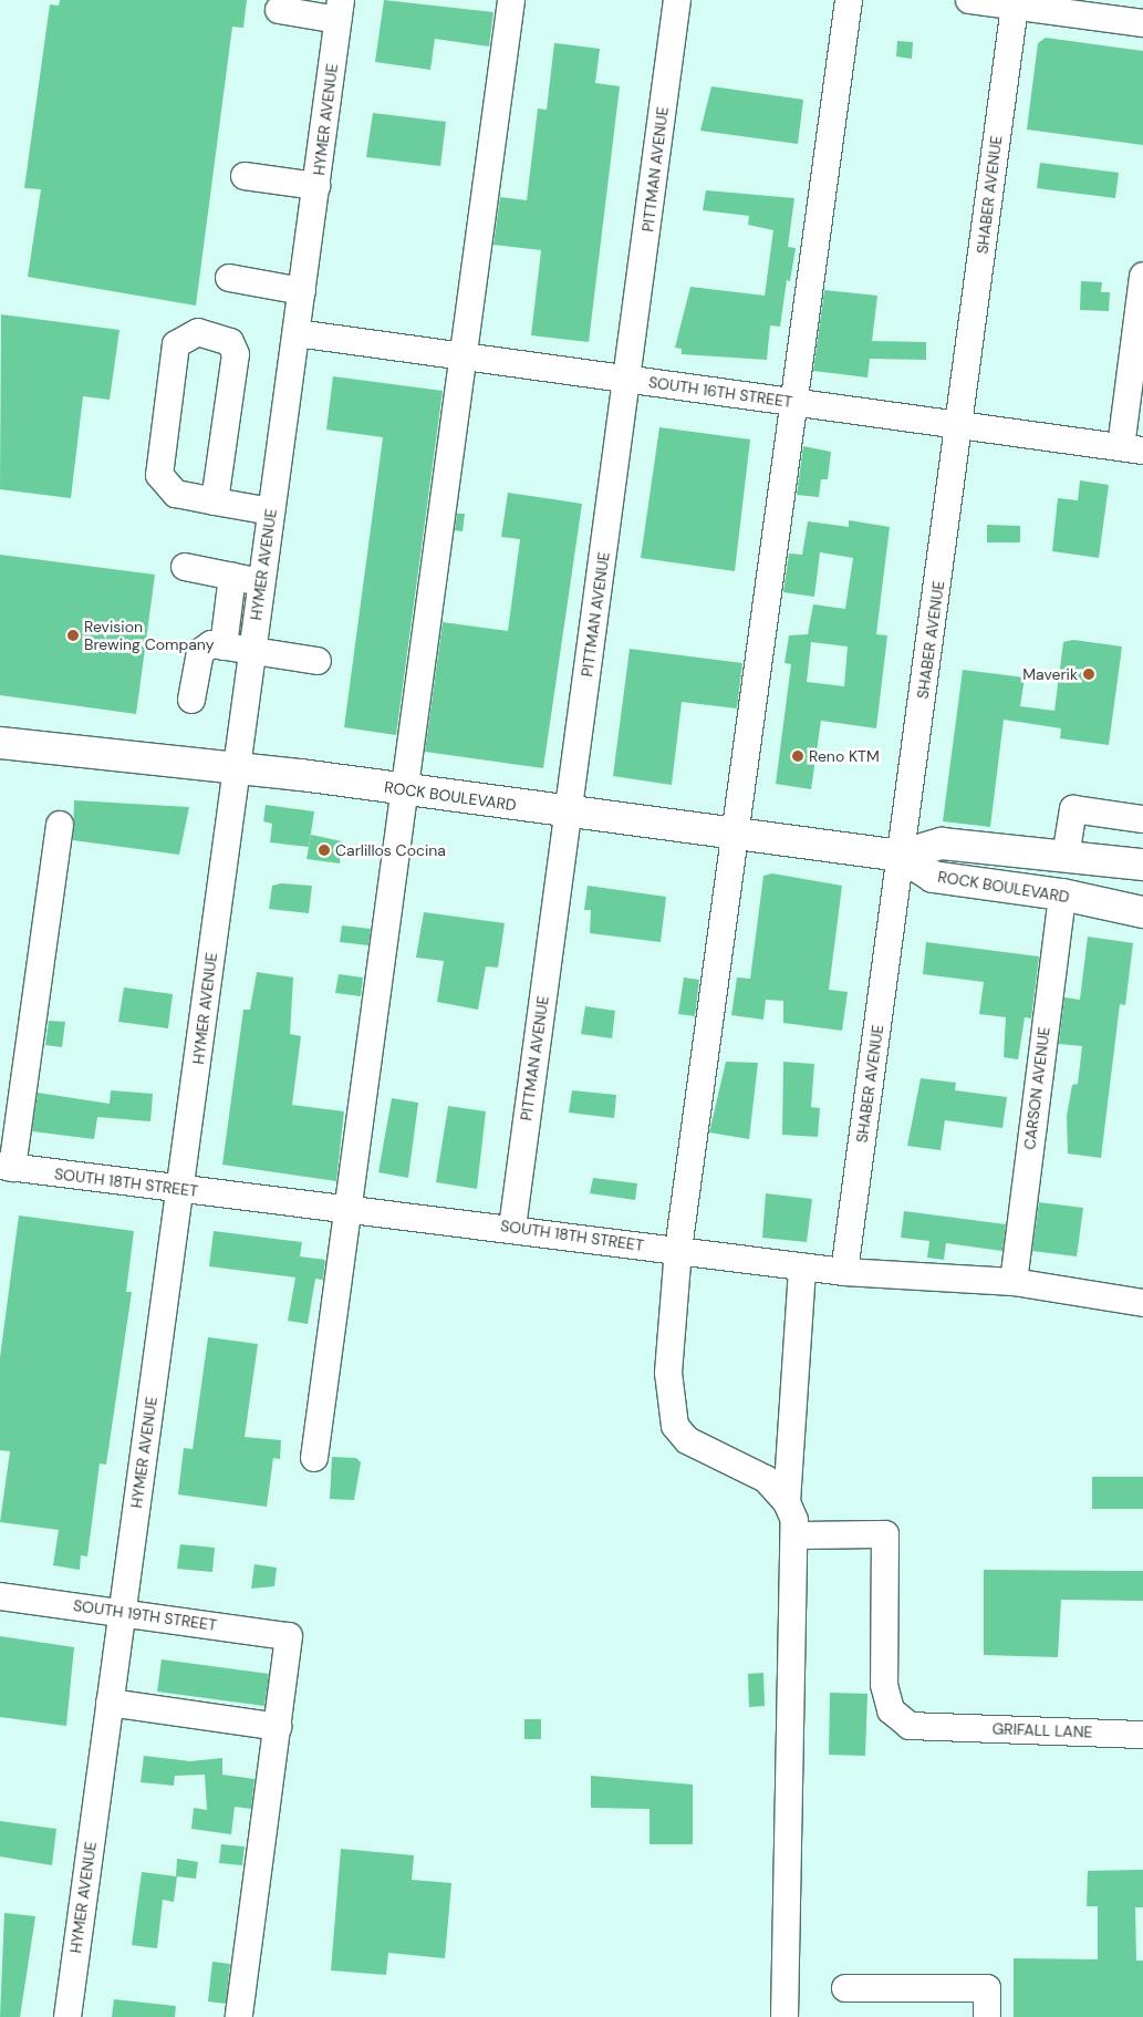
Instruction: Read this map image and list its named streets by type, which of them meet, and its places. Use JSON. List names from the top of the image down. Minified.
{"streets":{"main road":["ROCK BOULEVARD"],"street":["HYMER AVENUE","PITTMAN AVENUE","SHABER AVENUE","SOUTH 16TH STREET","CARSON AVENUE","SOUTH 18TH STREET","SOUTH 19TH STREET","GRIFALL LANE"]},"crossings":[["HYMER AVENUE","SOUTH 16TH STREET"],["HYMER AVENUE","ROCK BOULEVARD"],["HYMER AVENUE","SOUTH 18TH STREET"],["HYMER AVENUE","SOUTH 19TH STREET"],["PITTMAN AVENUE","SOUTH 16TH STREET"],["PITTMAN AVENUE","ROCK BOULEVARD"],["PITTMAN AVENUE","SOUTH 18TH STREET"],["SHABER AVENUE","SOUTH 16TH STREET"],["SHABER AVENUE","ROCK BOULEVARD"],["SHABER AVENUE","SOUTH 18TH STREET"],["ROCK BOULEVARD","CARSON AVENUE"],["CARSON AVENUE","SOUTH 18TH STREET"]],"places":["Revision Brewing Company","Maverik","Reno KTM","Carlillos Cocina"]}
